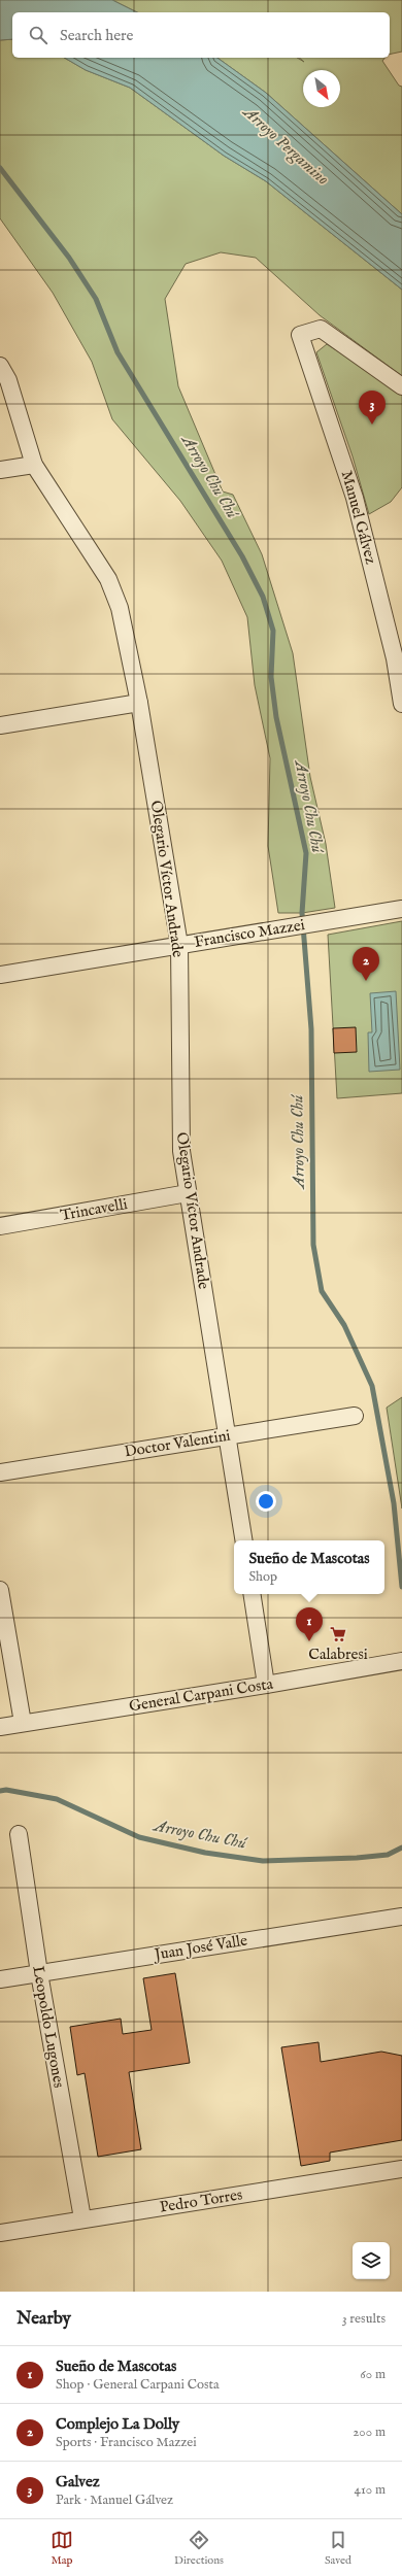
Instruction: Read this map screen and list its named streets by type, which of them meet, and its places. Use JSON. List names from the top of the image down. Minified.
{"streets":{"street":["Manuel Gálvez","Olegario Víctor Andrade","Francisco Mazzei","Trincavelli","Doctor Valentini","General Carpani Costa","Juan José Valle","Leopoldo Lugones","Pedro Torres"]},"crossings":[["Olegario Víctor Andrade","Francisco Mazzei"],["Olegario Víctor Andrade","Trincavelli"],["Olegario Víctor Andrade","Doctor Valentini"],["Juan José Valle","Leopoldo Lugones"],["Leopoldo Lugones","Pedro Torres"]],"water":["Arroyo Pergamino","Arroyo Chu Chú"],"places":{"supermarket":["Calabresi"]},"north":"bottom right","page":{"search":"Search here","pins":["3","2","1"],"popup":["Sueño de Mascotas","Shop"],"heading":["Nearby","3 results"],"list":[{"mark":"1","name":"Sueño de Mascotas","note":"Shop · General Carpani Costa","value":"60 m"},{"mark":"2","name":"Complejo La Dolly","note":"Sports · Francisco Mazzei","value":"200 m"},{"mark":"3","name":"Galvez","note":"Park · Manuel Gálvez","value":"410 m"}],"nav":["Map","Directions","Saved"]}}
